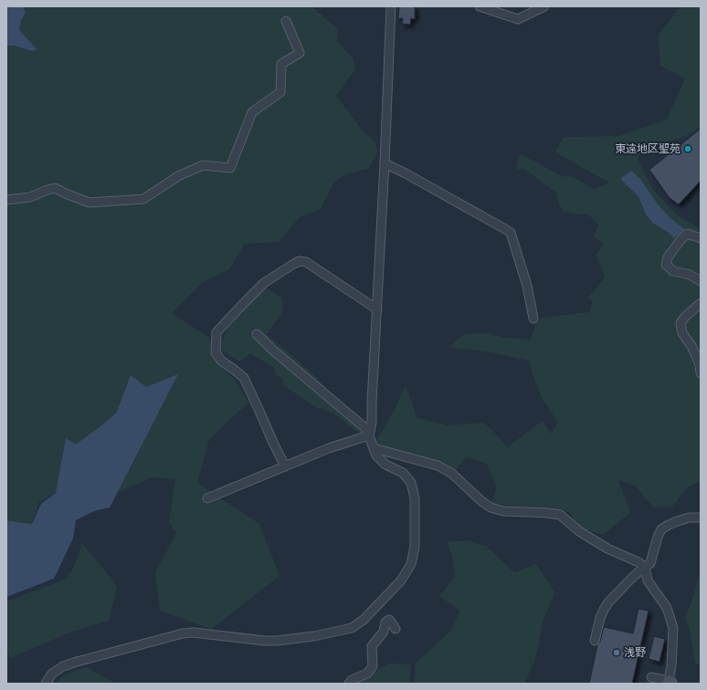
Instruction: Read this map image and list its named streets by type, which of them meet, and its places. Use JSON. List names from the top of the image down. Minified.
{"places":["東遠地区聖苑","浅野"]}
